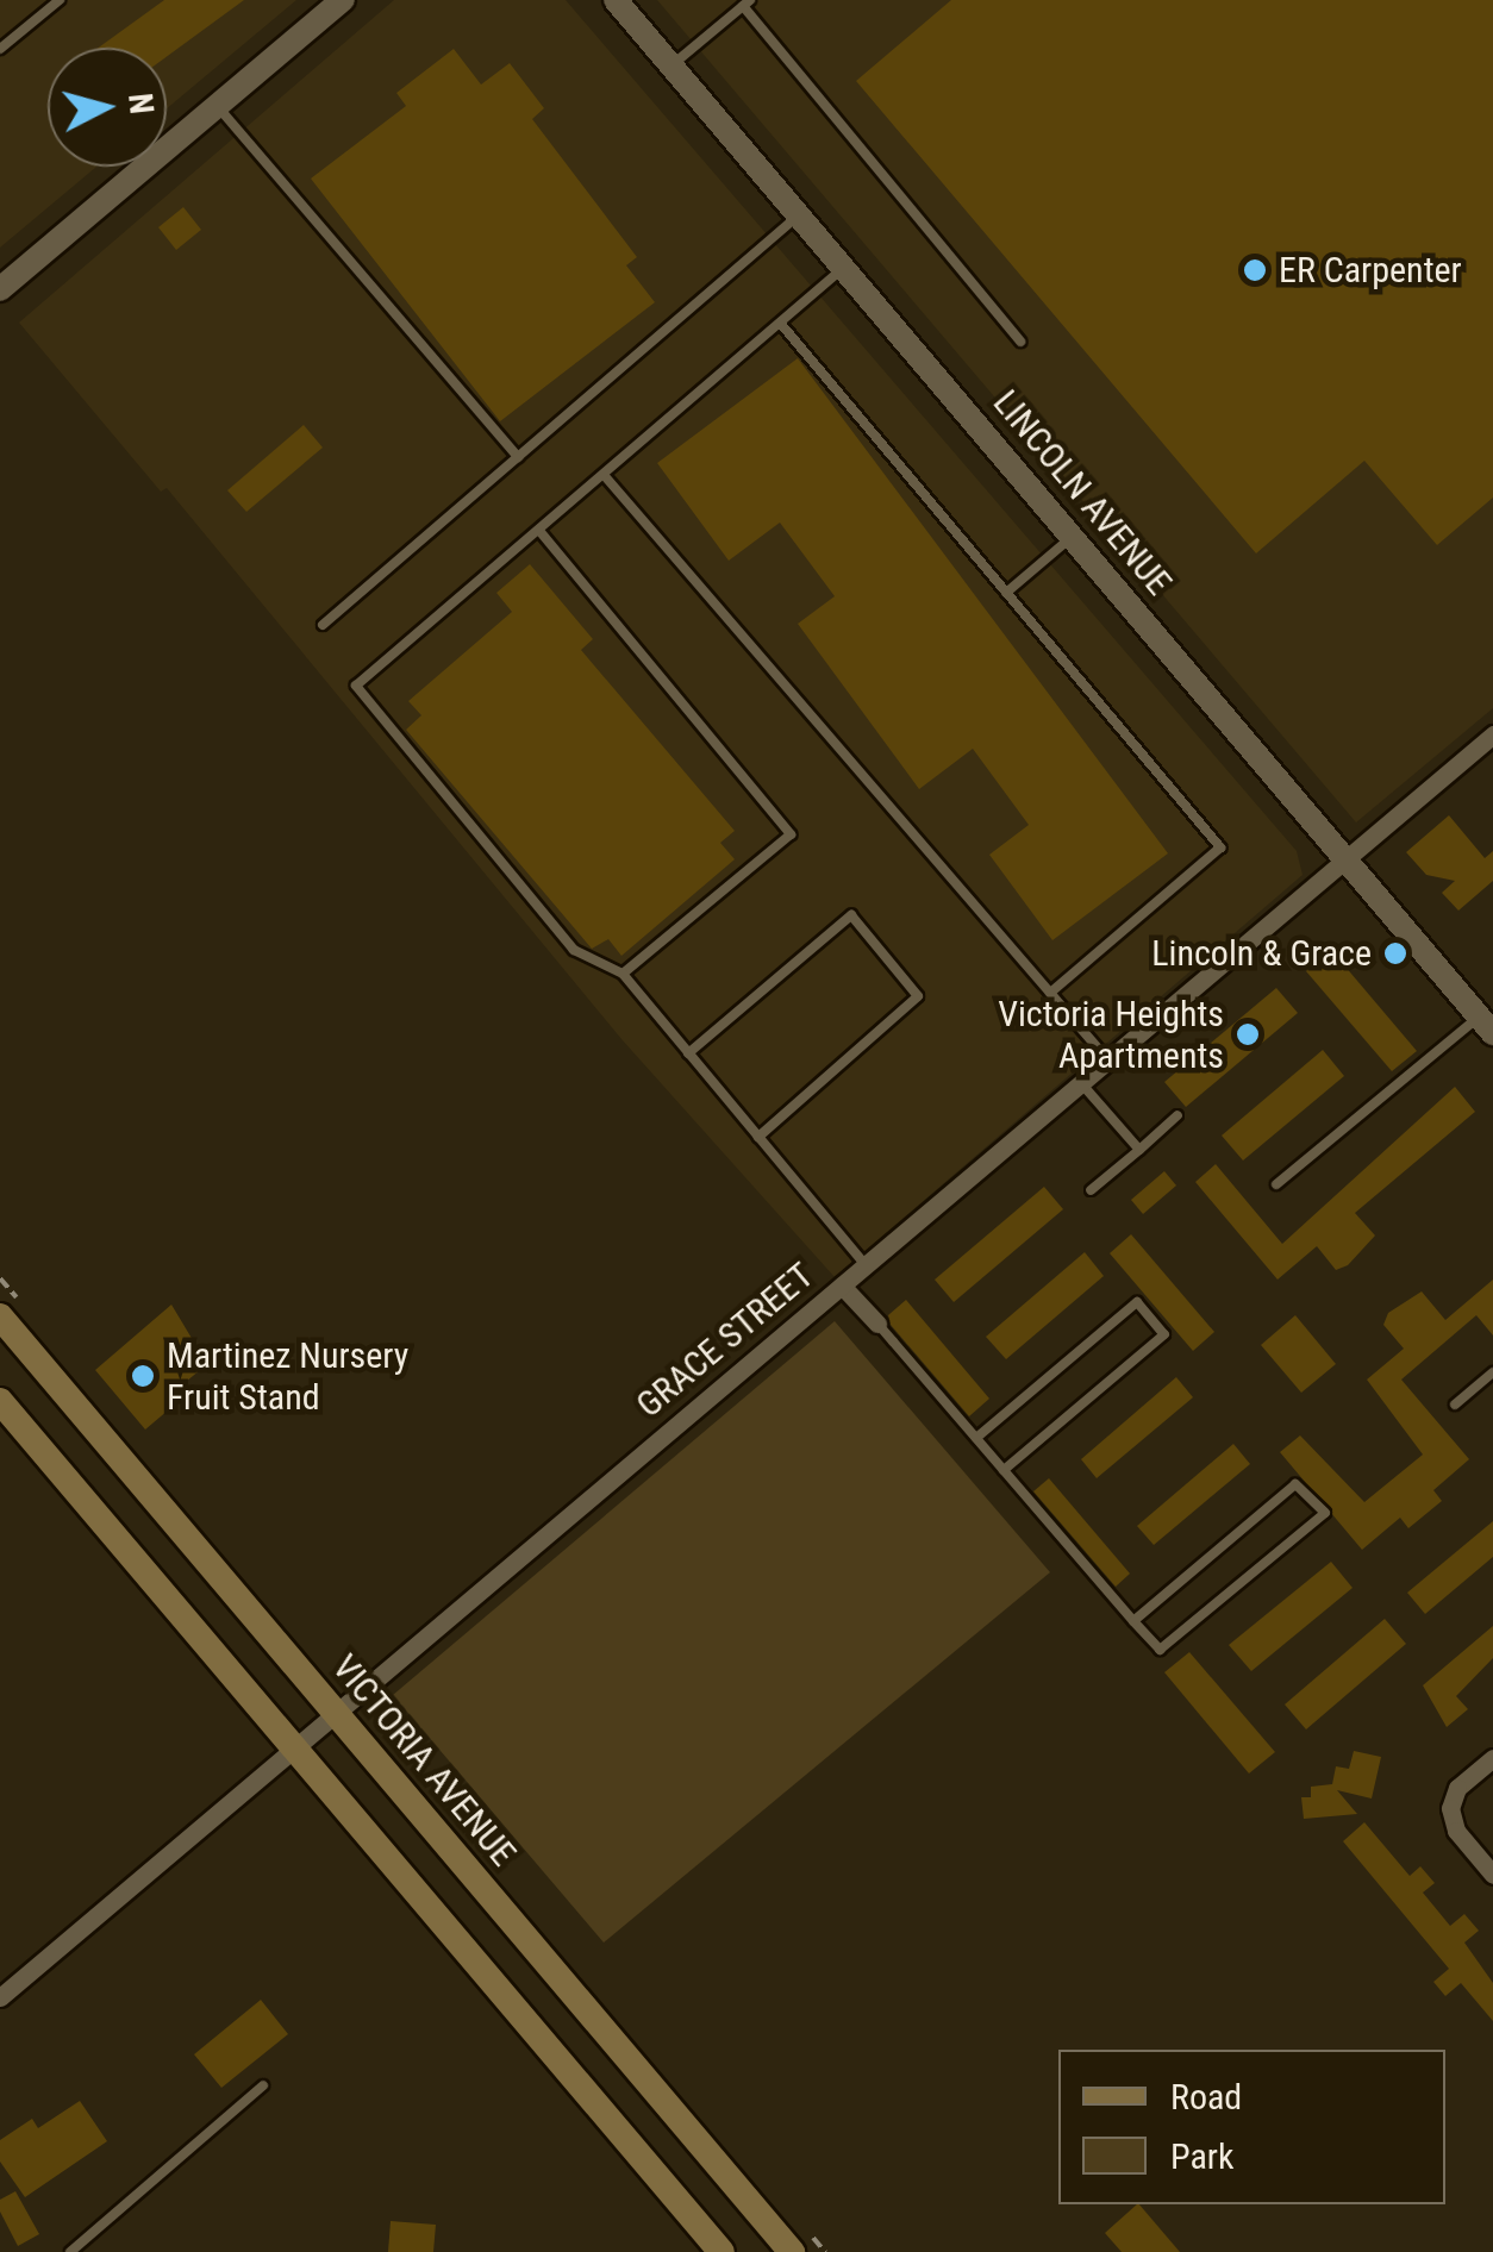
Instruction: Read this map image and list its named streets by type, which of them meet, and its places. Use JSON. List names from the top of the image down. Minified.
{"streets":{"main road":["VICTORIA AVENUE"],"street":["LINCOLN AVENUE","GRACE STREET"]},"crossings":[["LINCOLN AVENUE","GRACE STREET"],["GRACE STREET","VICTORIA AVENUE"]],"places":["ER Carpenter","Lincoln & Grace","Victoria Heights Apartments","Martinez Nursery Fruit Stand"],"legend":["Road","Park"],"north":"right"}
